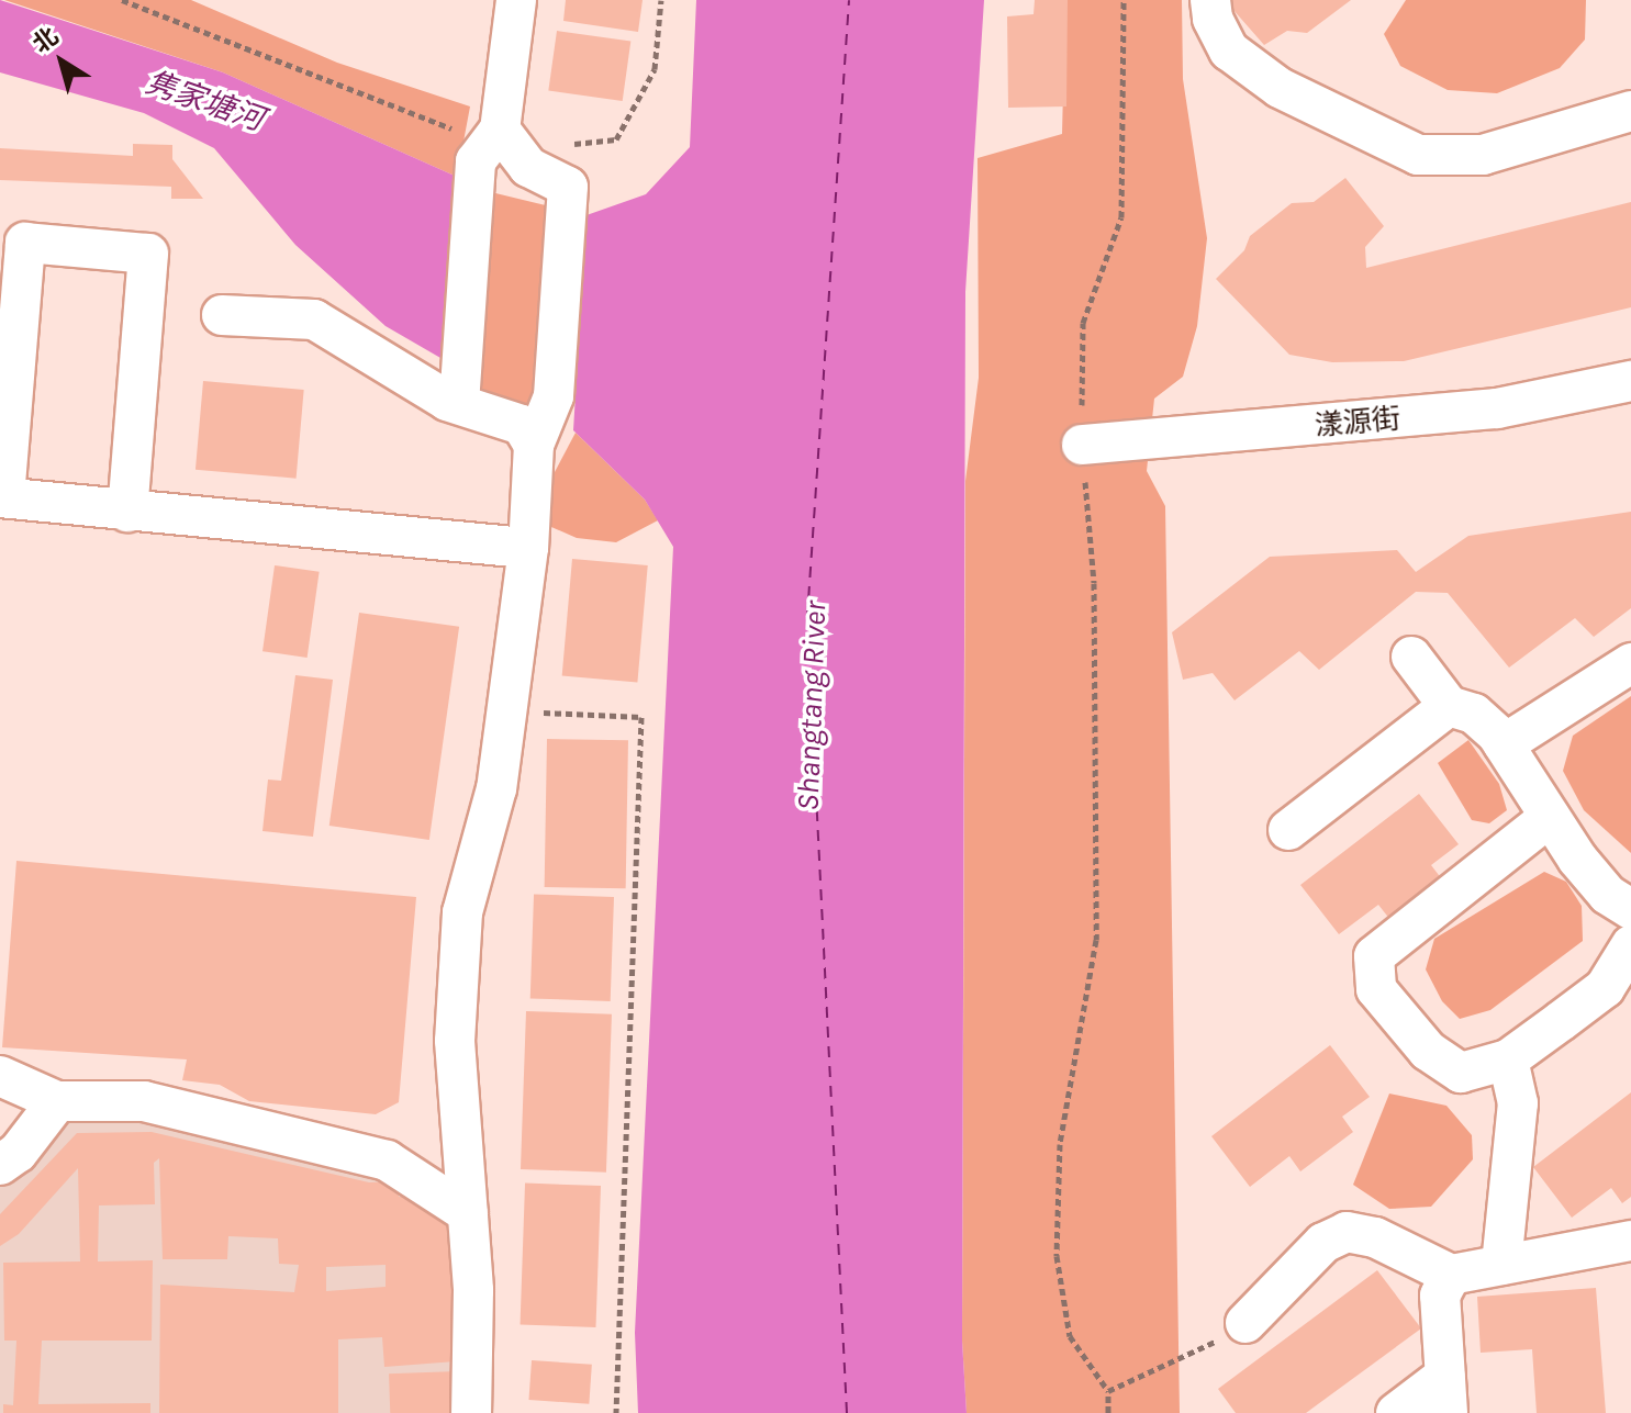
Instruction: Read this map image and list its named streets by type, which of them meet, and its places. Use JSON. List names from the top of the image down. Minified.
{"streets":{"street":["漾源街"]},"water":["隽家塘河","Shangtang River"],"north":"top left"}
